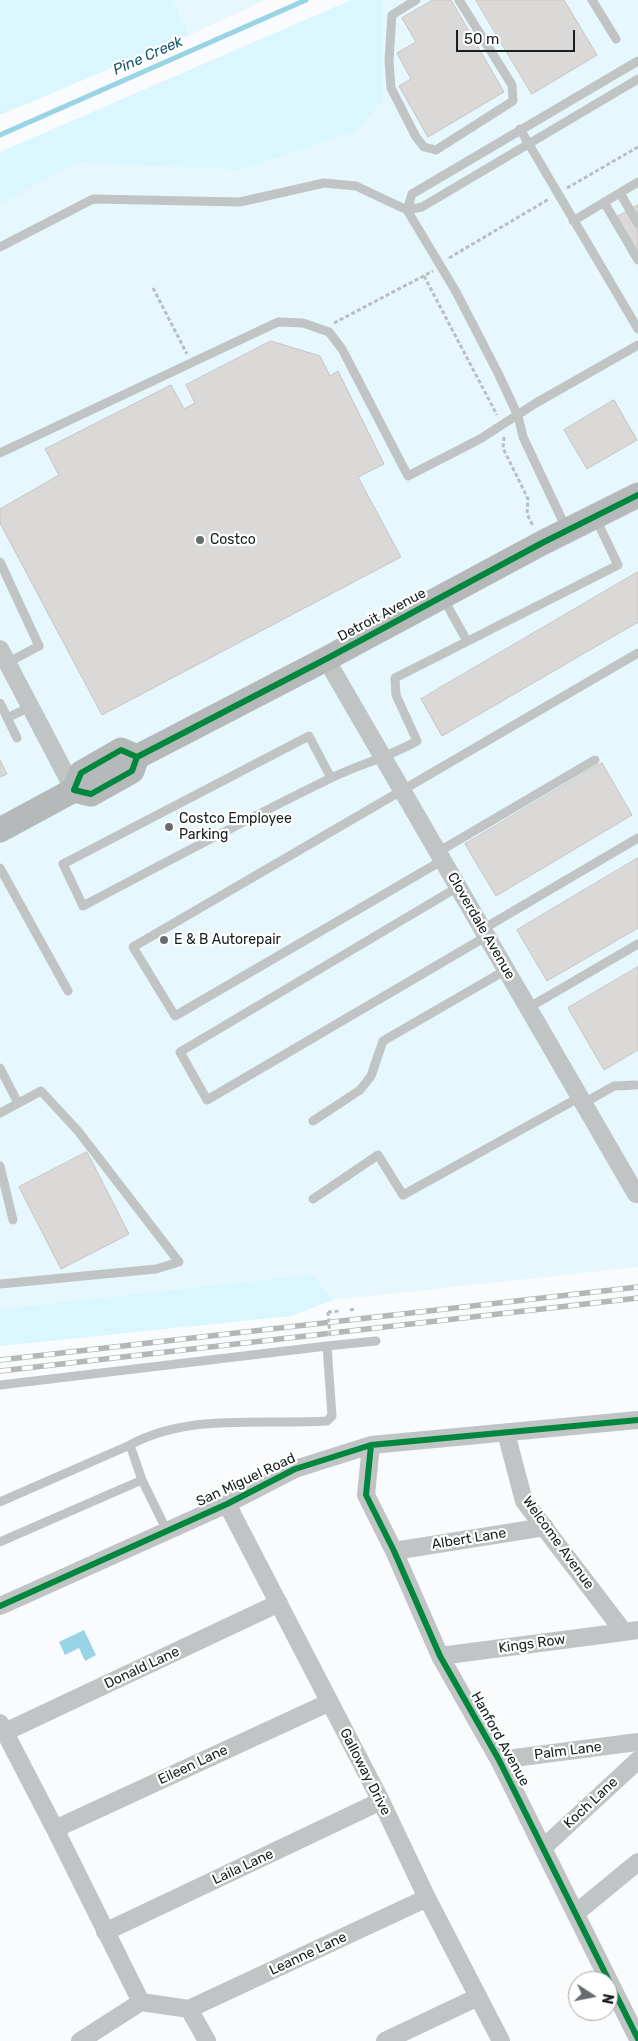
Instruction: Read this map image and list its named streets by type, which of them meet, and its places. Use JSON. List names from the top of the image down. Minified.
{"streets":{"street":["Detroit Avenue","Cloverdale Avenue","San Miguel Road","Albert Lane","Welcome Avenue","Kings Row","Donald Lane","Hanford Avenue","Palm Lane","Eileen Lane","Galloway Drive","Koch Lane","Laila Lane","Leanne Lane"]},"crossings":[["Detroit Avenue","Cloverdale Avenue"],["San Miguel Road","Welcome Avenue"],["San Miguel Road","Hanford Avenue"],["San Miguel Road","Galloway Drive"],["Albert Lane","Welcome Avenue"],["Albert Lane","Hanford Avenue"],["Welcome Avenue","Kings Row"],["Kings Row","Hanford Avenue"],["Donald Lane","Galloway Drive"],["Hanford Avenue","Palm Lane"],["Hanford Avenue","Koch Lane"],["Eileen Lane","Galloway Drive"],["Galloway Drive","Laila Lane"],["Galloway Drive","Leanne Lane"]],"water":["Pine Creek"],"places":["Costco","Costco Employee Parking","E & B Autorepair"],"scale_bar":"50 m","north":"right"}
